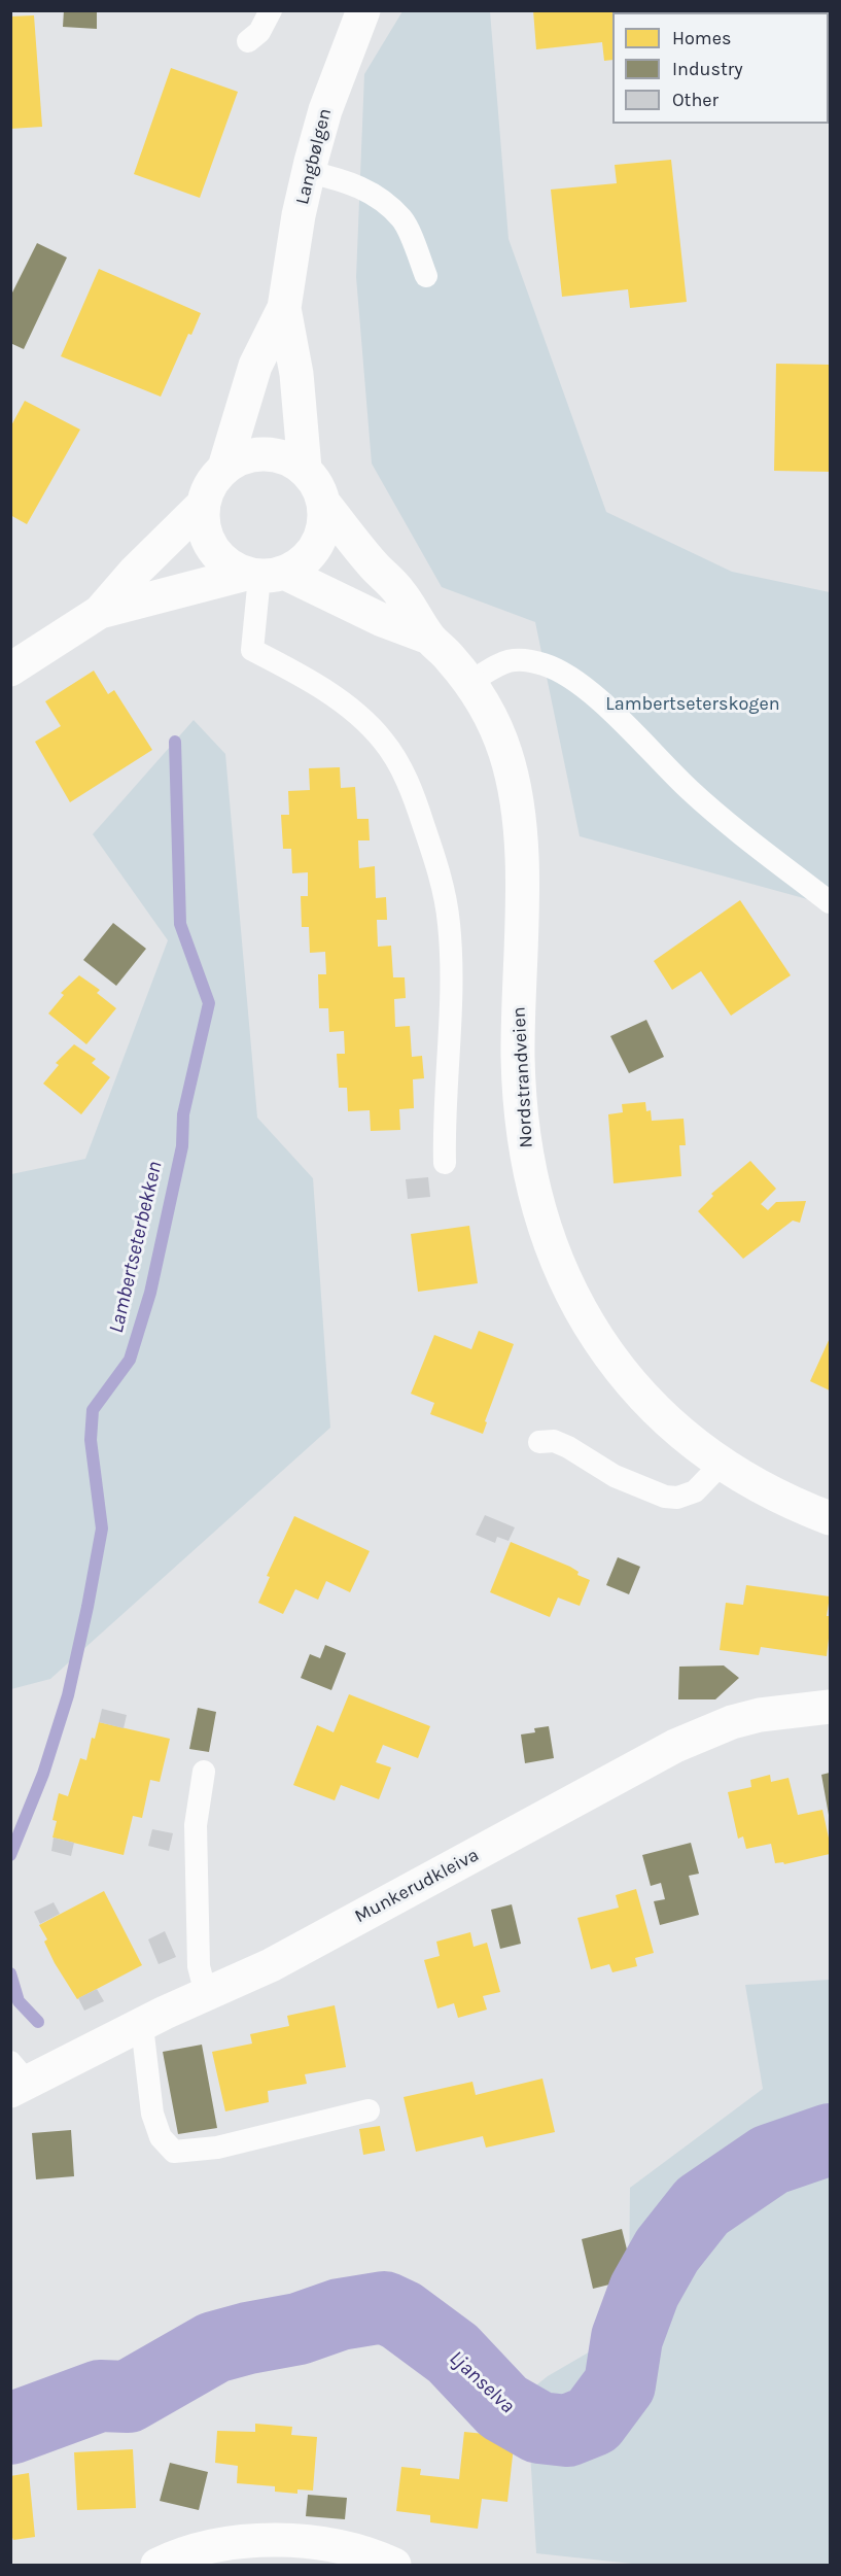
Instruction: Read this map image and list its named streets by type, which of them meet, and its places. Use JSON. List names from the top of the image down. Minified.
{"streets":{"main road":["Langbølgen","Nordstrandveien","Munkerudkleiva"]},"crossings":[["Langbølgen","Nordstrandveien"]],"water":["Lambertseterbekken","Ljanselva"],"parks":["Lambertseterskogen"],"legend":["Homes","Industry","Other"]}
